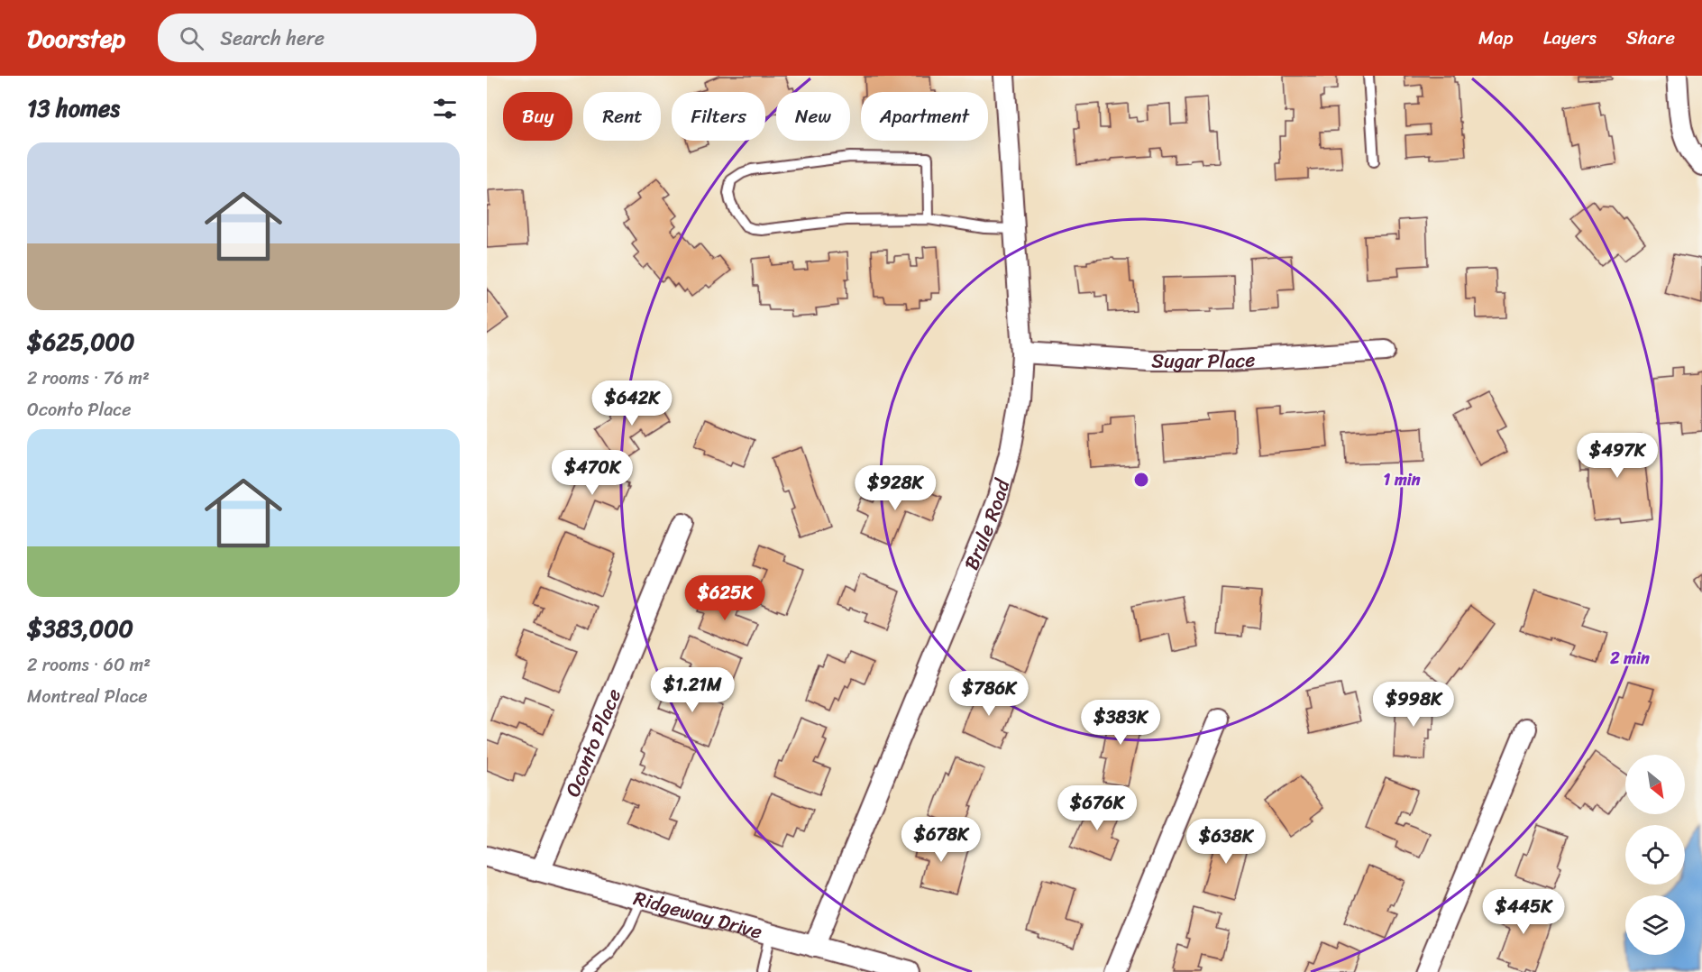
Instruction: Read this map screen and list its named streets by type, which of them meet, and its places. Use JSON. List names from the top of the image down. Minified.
{"streets":{"street":["Sugar Place","Brule Road","Oconto Place","Ridgeway Drive"]},"crossings":[["Sugar Place","Brule Road"],["Brule Road","Ridgeway Drive"],["Oconto Place","Ridgeway Drive"]],"north":"bottom right","page":{"header":"Doorstep","search":"Search here","nav":["Map","Layers","Share"],"heading":"13 homes","chip":["Buy","Rent","Filters","New","Apartment"],"list":[{"name":"$625,000","note":"2 rooms · 76 m² · Oconto Place"},{"name":"$383,000","note":"2 rooms · 60 m² · Montreal Place"}],"price":["$642K","$497K","$470K","$928K","$625K","$1.21M","$786K","$998K","$383K","$676K","$678K","$638K","$445K"]},"rings":["1 min","2 min"]}
